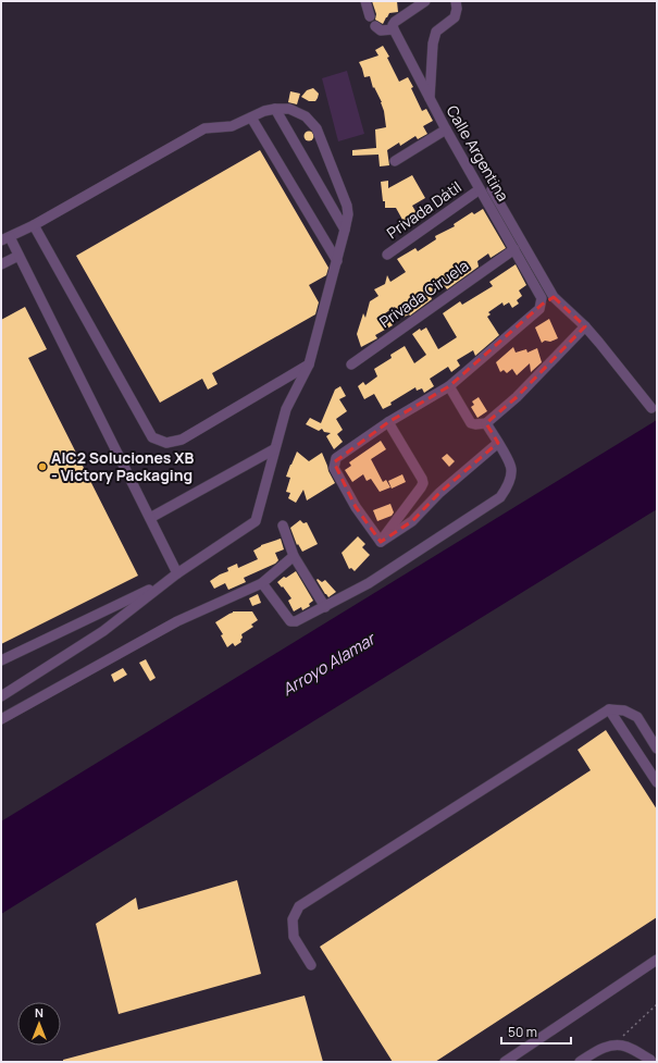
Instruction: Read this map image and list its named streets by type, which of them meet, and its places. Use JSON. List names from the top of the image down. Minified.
{"streets":{"street":["Calle Argentina","Privada Dátil","Privada Ciruela"]},"crossings":[["Calle Argentina","Privada Dátil"],["Calle Argentina","Privada Ciruela"]],"water":["Arroyo Alamar"],"places":["AIC2 Soluciones XB - Victory Packaging"],"scale_bar":"50 m","north":"top"}
